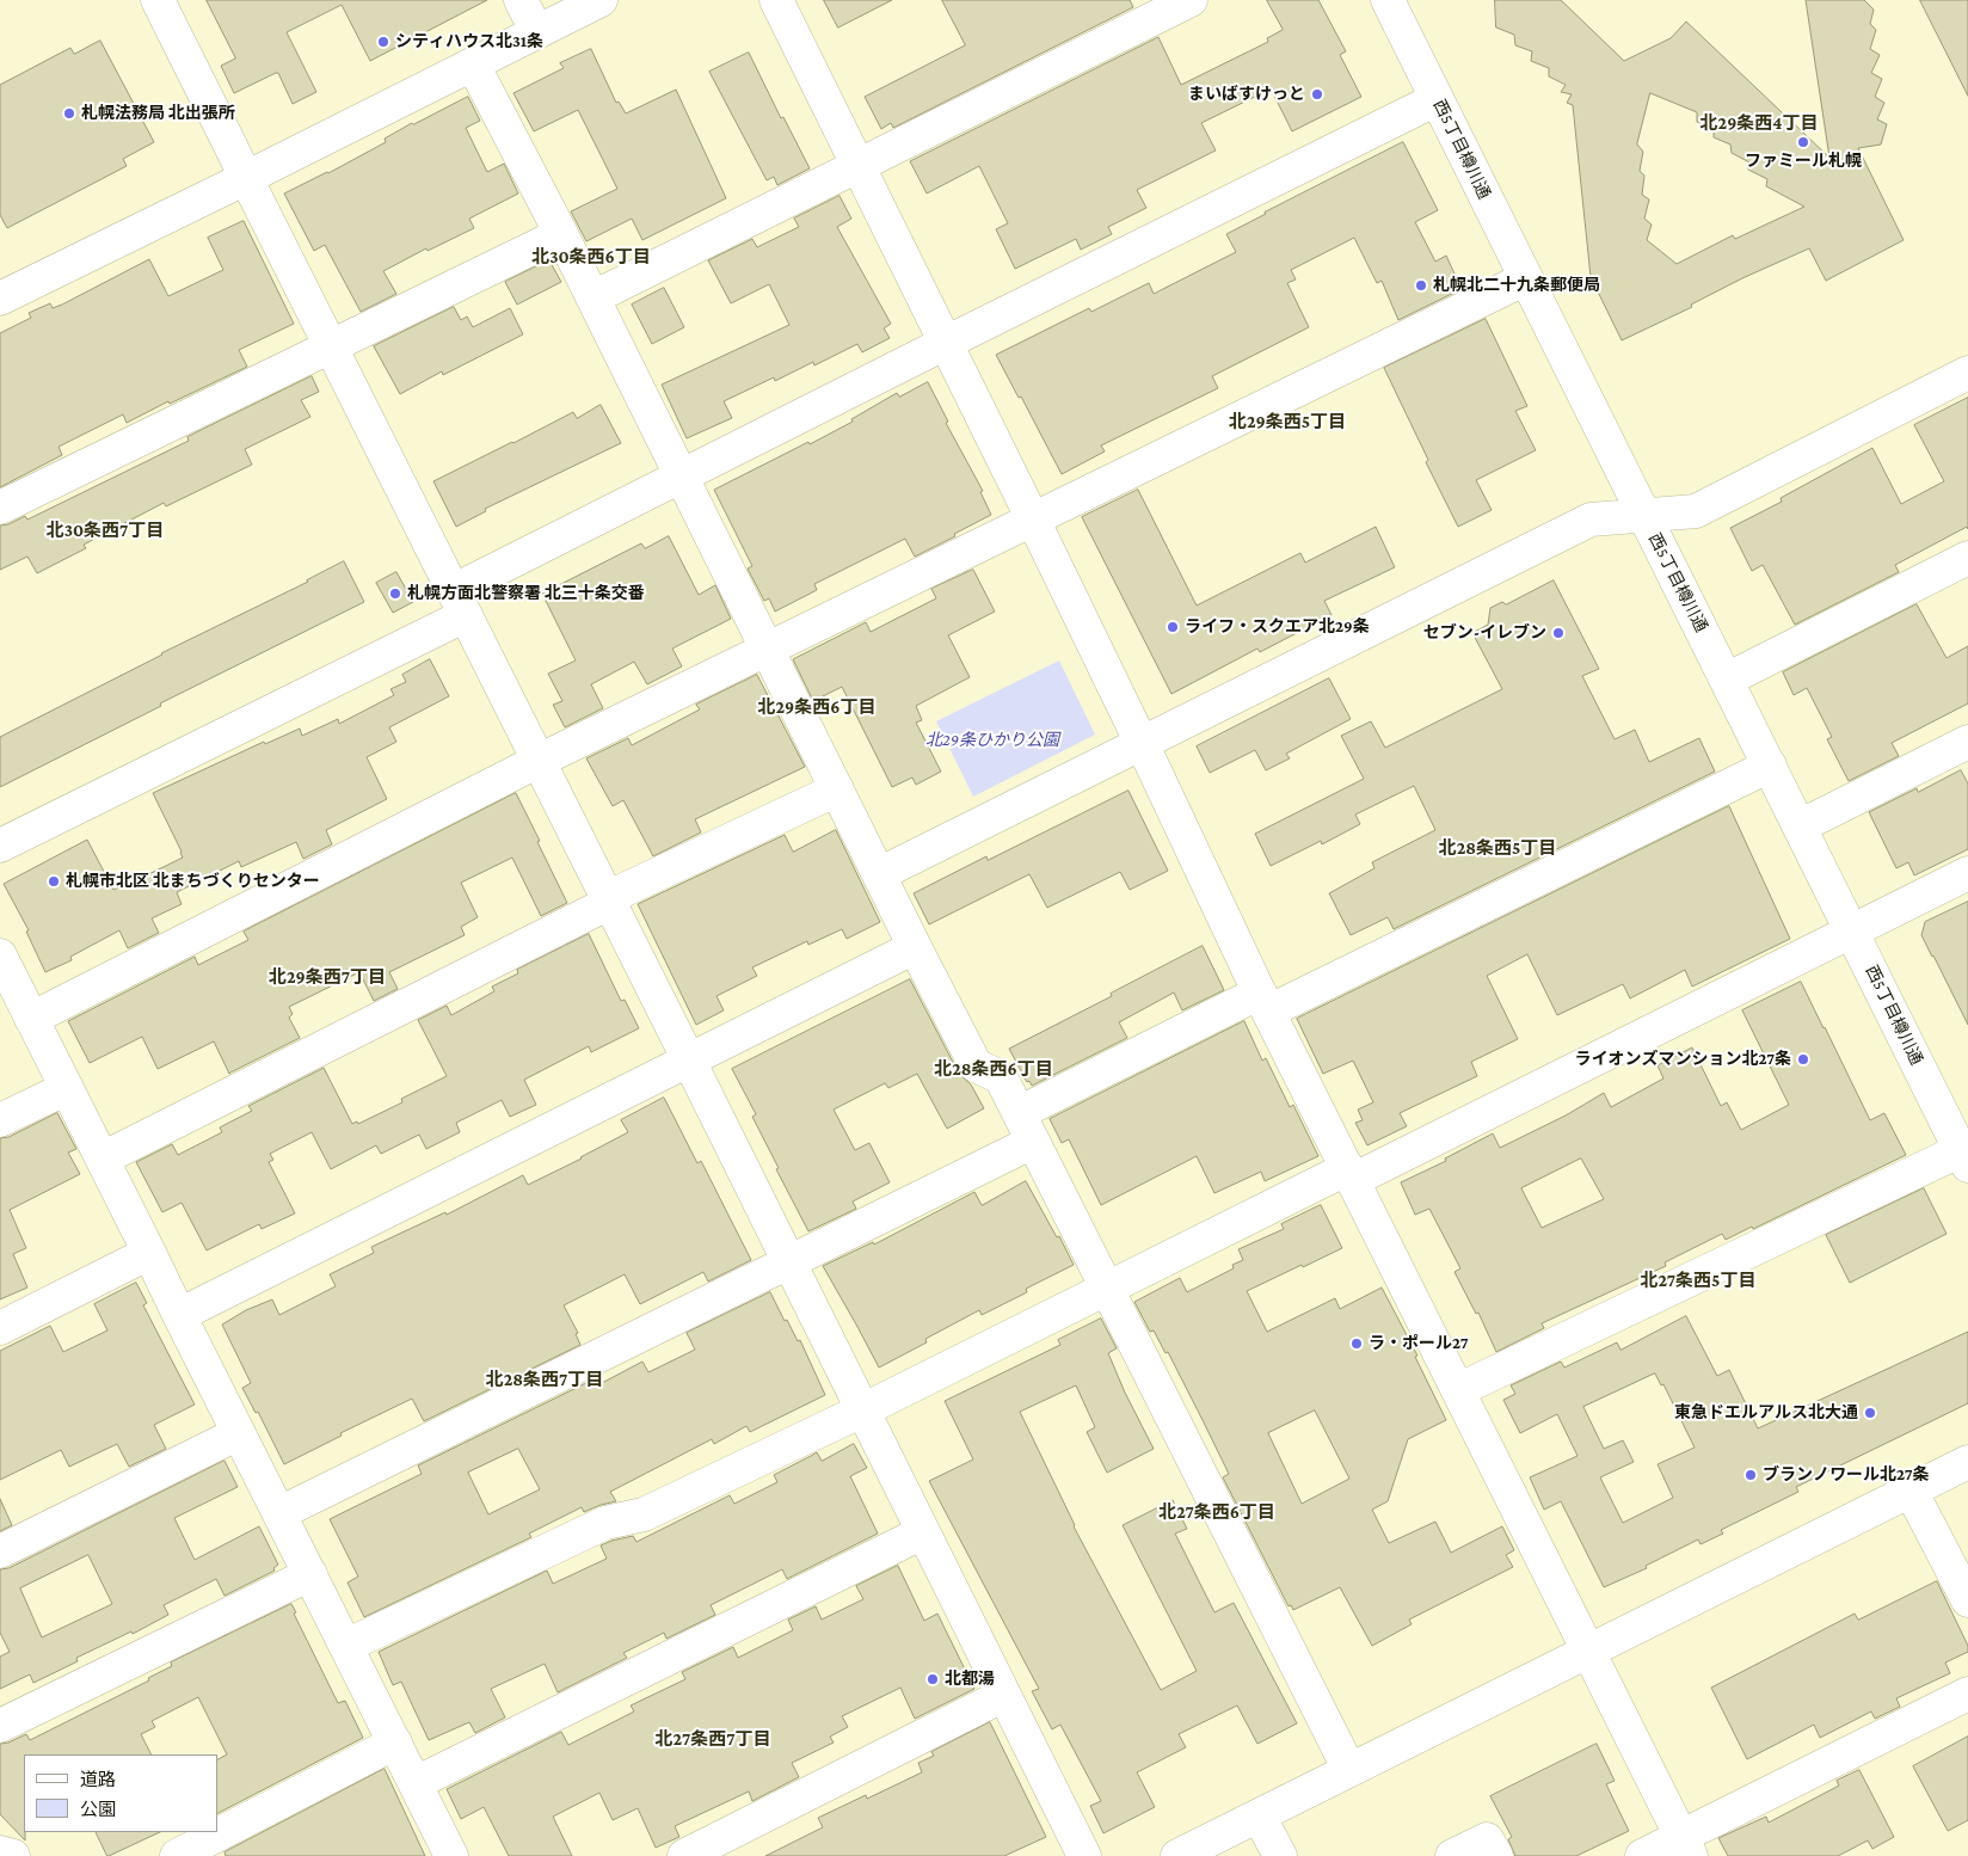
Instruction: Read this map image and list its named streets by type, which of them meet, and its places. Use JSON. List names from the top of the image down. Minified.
{"streets":{"street":["西5丁目樽川通"]},"districts":["北29条西4丁目","北30条西6丁目","北29条西5丁目","北30条西7丁目","北29条西6丁目","北28条西5丁目","北29条西7丁目","北28条西6丁目","北27条西5丁目","北28条西7丁目","北27条西6丁目","北27条西7丁目"],"parks":["北29条ひかり公園"],"places":["シティハウス北31条","まいばすけっと","札幌法務局 北出張所","ファミール札幌","札幌北二十九条郵便局","札幌方面北警察署 北三十条交番","ライフ・スクエア北29条","セブン-イレブン","札幌市北区 北まちづくりセンター","ライオンズマンション北27条","ラ・ポール27","東急ドエルアルス北大通","ブランノワール北27条","北都湯"],"legend":["道路","公園"]}
